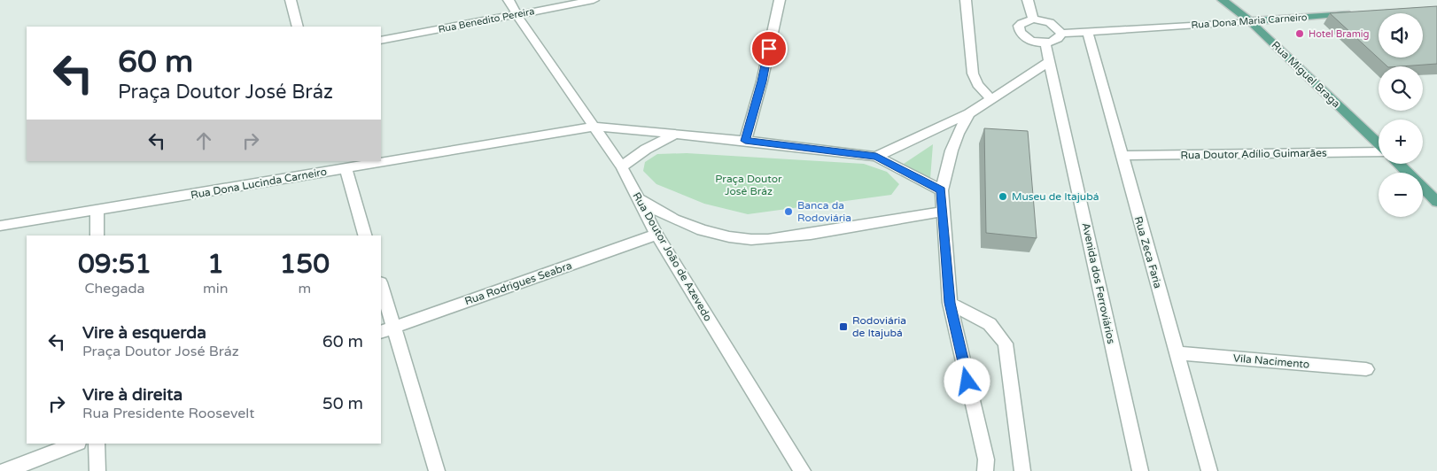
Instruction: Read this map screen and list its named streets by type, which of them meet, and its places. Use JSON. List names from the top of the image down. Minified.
{"streets":{"main road":["Rua Dona Maria Carneiro","Rua Miguel Braga"],"street":["Rua Benedito Pereira","Rua Doutor Adílio Guimarães","Rua Dona Lucinda Carneiro","Rua Zeca Faria","Rua Doutor João de Azevedo","Rua Rodrigues Seabra","Avenida dos Ferroviários","Vila Nacimento"]},"crossings":[["Rua Benedito Pereira","Rua Doutor João de Azevedo"],["Rua Dona Maria Carneiro","Rua Miguel Braga"],["Rua Dona Maria Carneiro","Rua Zeca Faria"],["Rua Doutor Adílio Guimarães","Rua Zeca Faria"],["Rua Dona Lucinda Carneiro","Rua Doutor João de Azevedo"],["Rua Zeca Faria","Vila Nacimento"],["Rua Doutor João de Azevedo","Rua Rodrigues Seabra"]],"parks":["Praça Doutor José Bráz"],"places":{"other":["Hotel Bramig","Museu de Itajubá","Banca da Rodoviária"],"transit":["Rodoviária de Itajubá"]},"page":{"map_buttons":["+","−"],"turn":["60 m","Praça Doutor José Bráz"],"eta":["09:51","Chegada","1","min","150","m"],"list":[{"name":"Vire à esquerda","note":"Praça Doutor José Bráz","value":"60 m"},{"name":"Vire à direita","note":"Rua Presidente Roosevelt","value":"50 m"}]}}
